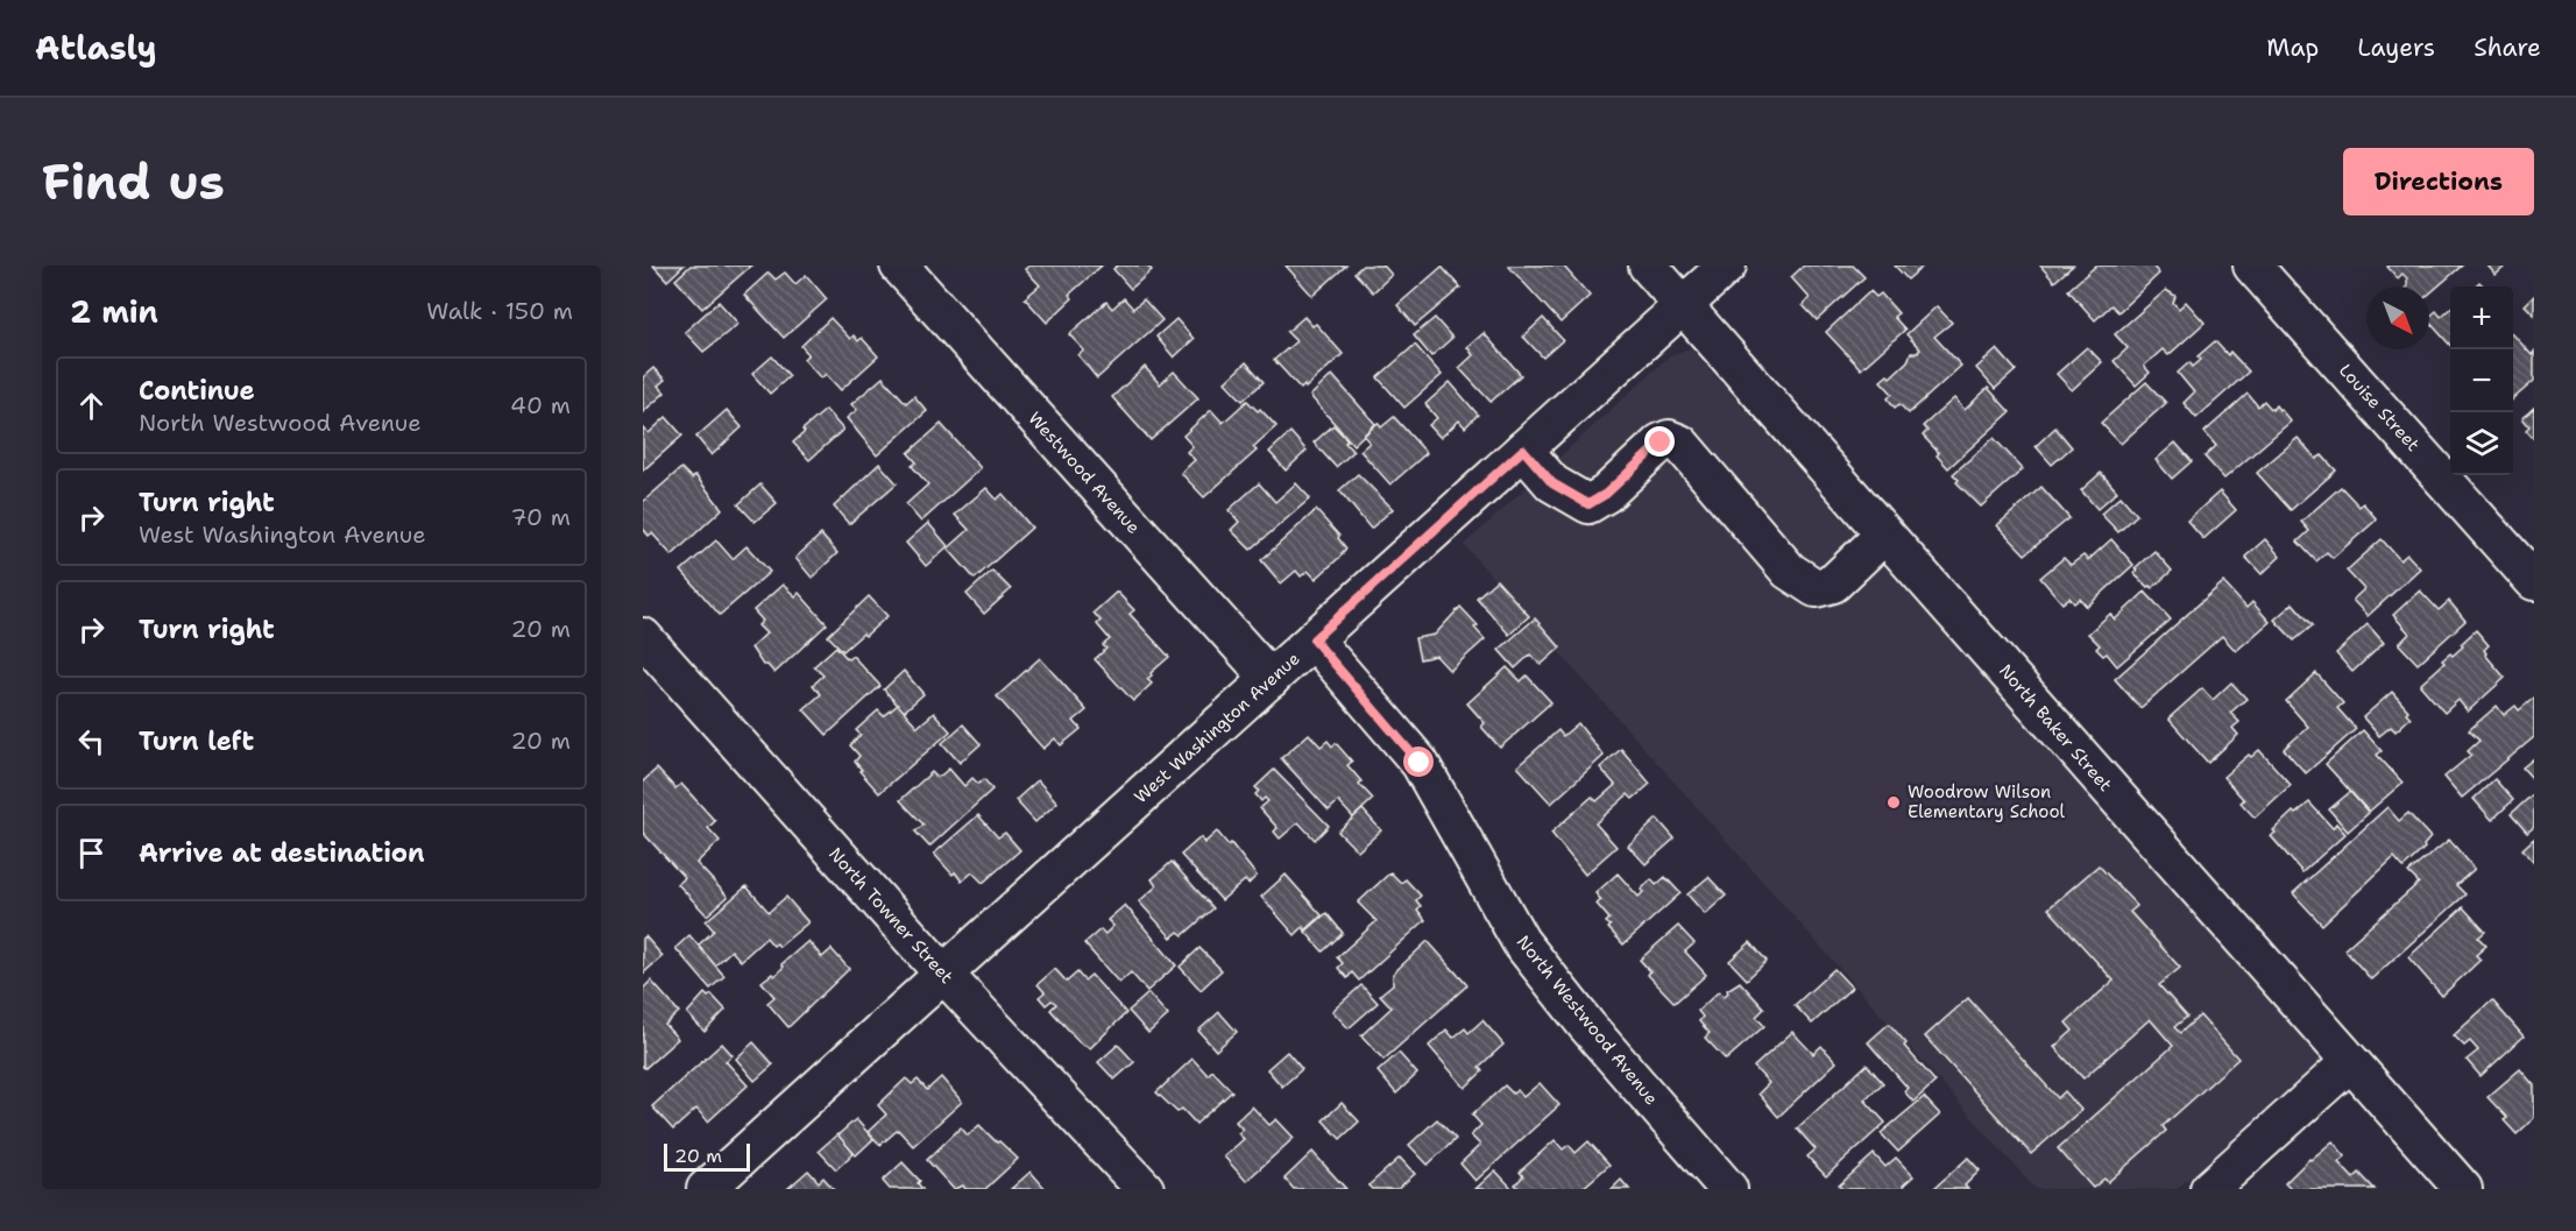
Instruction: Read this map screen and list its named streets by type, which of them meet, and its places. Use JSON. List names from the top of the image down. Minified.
{"streets":{"street":["Louise Street","Westwood Avenue","West Washington Avenue","North Baker Street","North Towner Street","North Westwood Avenue"]},"crossings":[["Westwood Avenue","West Washington Avenue"],["West Washington Avenue","North Baker Street"],["West Washington Avenue","North Towner Street"],["West Washington Avenue","North Westwood Avenue"]],"places":["Woodrow Wilson Elementary School"],"scale_bar":"20 m","north":"bottom right","page":{"header":"Atlasly","nav":["Map","Layers","Share"],"buttons":"Directions","title":"Find us","heading":["2 min","Walk · 150 m"],"map_buttons":["+","−"],"list":[["Continue","North Westwood Avenue","40 m"],["Turn right","West Washington Avenue","70 m"],["Turn right","20 m"],["Turn left","20 m"],"Arrive at destination"],"scale":"20 m"}}
